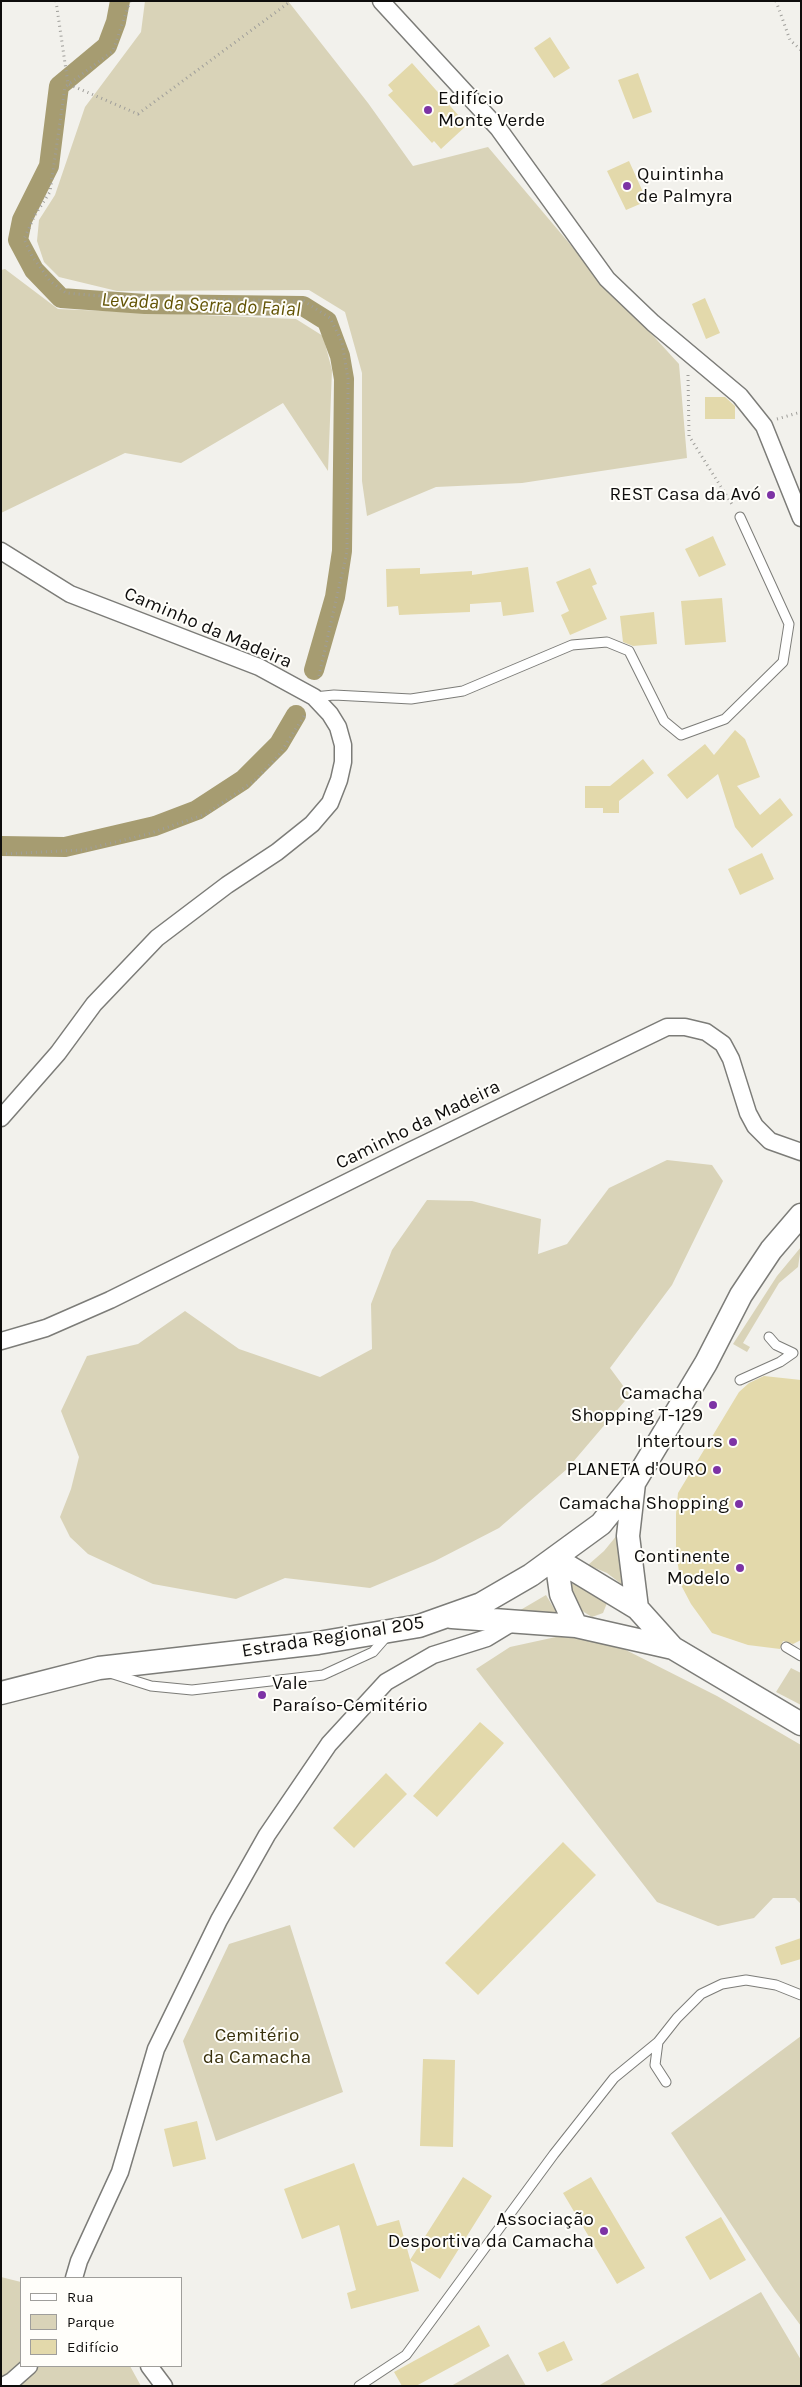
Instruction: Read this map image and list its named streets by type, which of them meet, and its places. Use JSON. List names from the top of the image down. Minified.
{"streets":{"main road":["Estrada Regional 205"],"street":["Caminho da Madeira"]},"water":["Levada da Serra do Faial"],"parks":["Cemitério da Camacha"],"places":["Edifício Monte Verde","Quintinha de Palmyra","REST Casa da Avó","Camacha Shopping T-129","Intertours","PLANETA d'OURO","Camacha Shopping","Continente Modelo","Vale Paraíso-Cemitério","Associação Desportiva da Camacha"],"legend":["Rua","Parque","Edifício"]}
